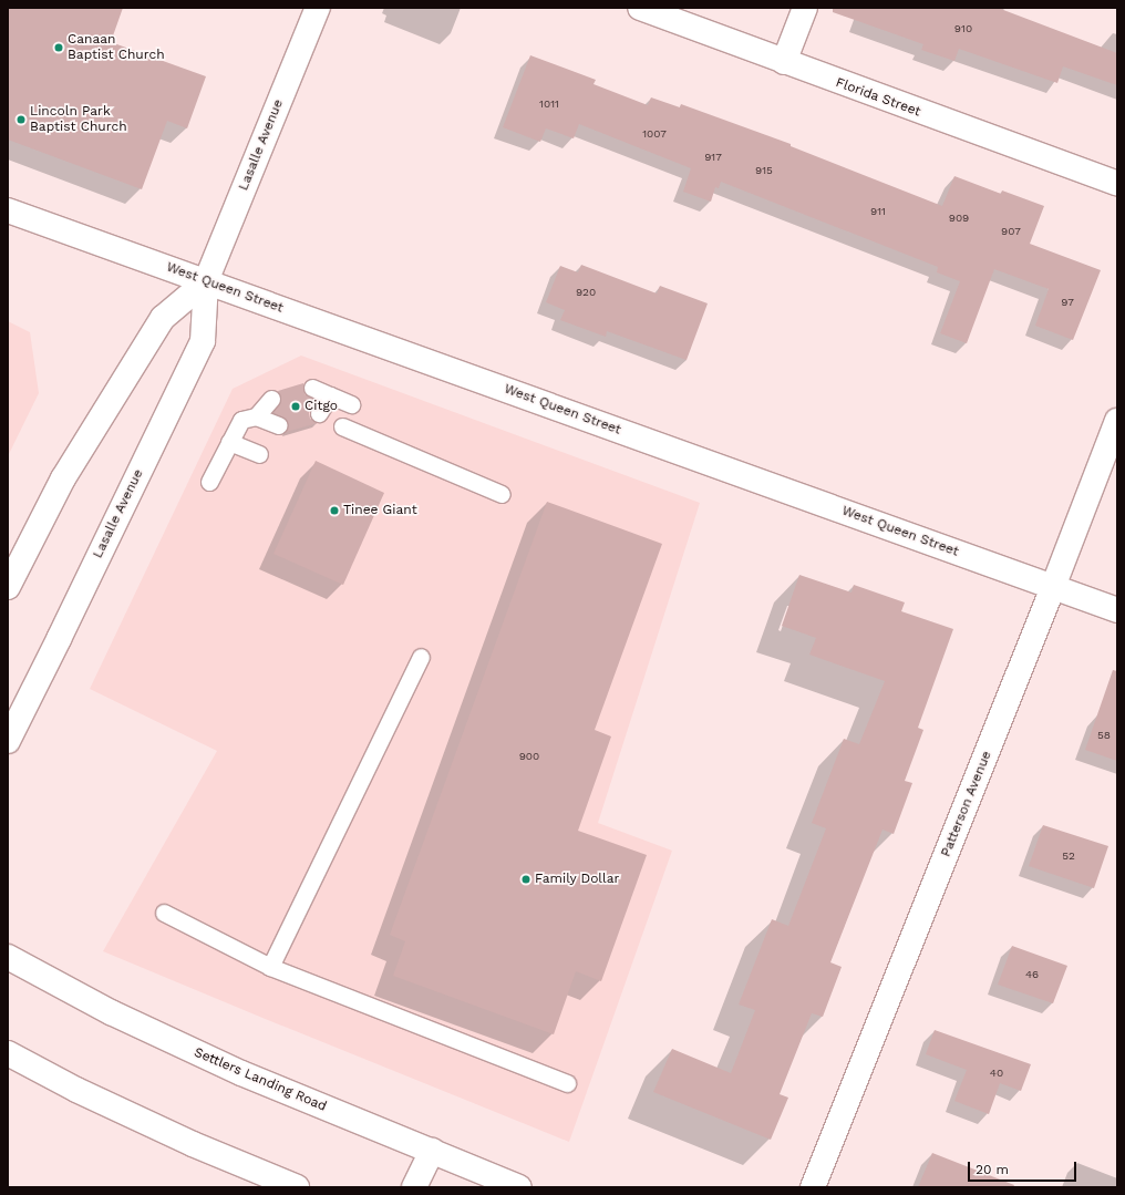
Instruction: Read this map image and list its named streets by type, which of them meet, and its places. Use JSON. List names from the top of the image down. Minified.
{"streets":{"street":["Florida Street","Lasalle Avenue","West Queen Street","Patterson Avenue","Settlers Landing Road"]},"crossings":[["Lasalle Avenue","West Queen Street"],["West Queen Street","Patterson Avenue"]],"places":["Canaan Baptist Church","Lincoln Park Baptist Church","Citgo","Tinee Giant","Family Dollar"],"house_numbers":["910","1011","1007","917","915","911","909","907","920","97","58","900","52","46","40"],"scale_bar":"20 m"}
